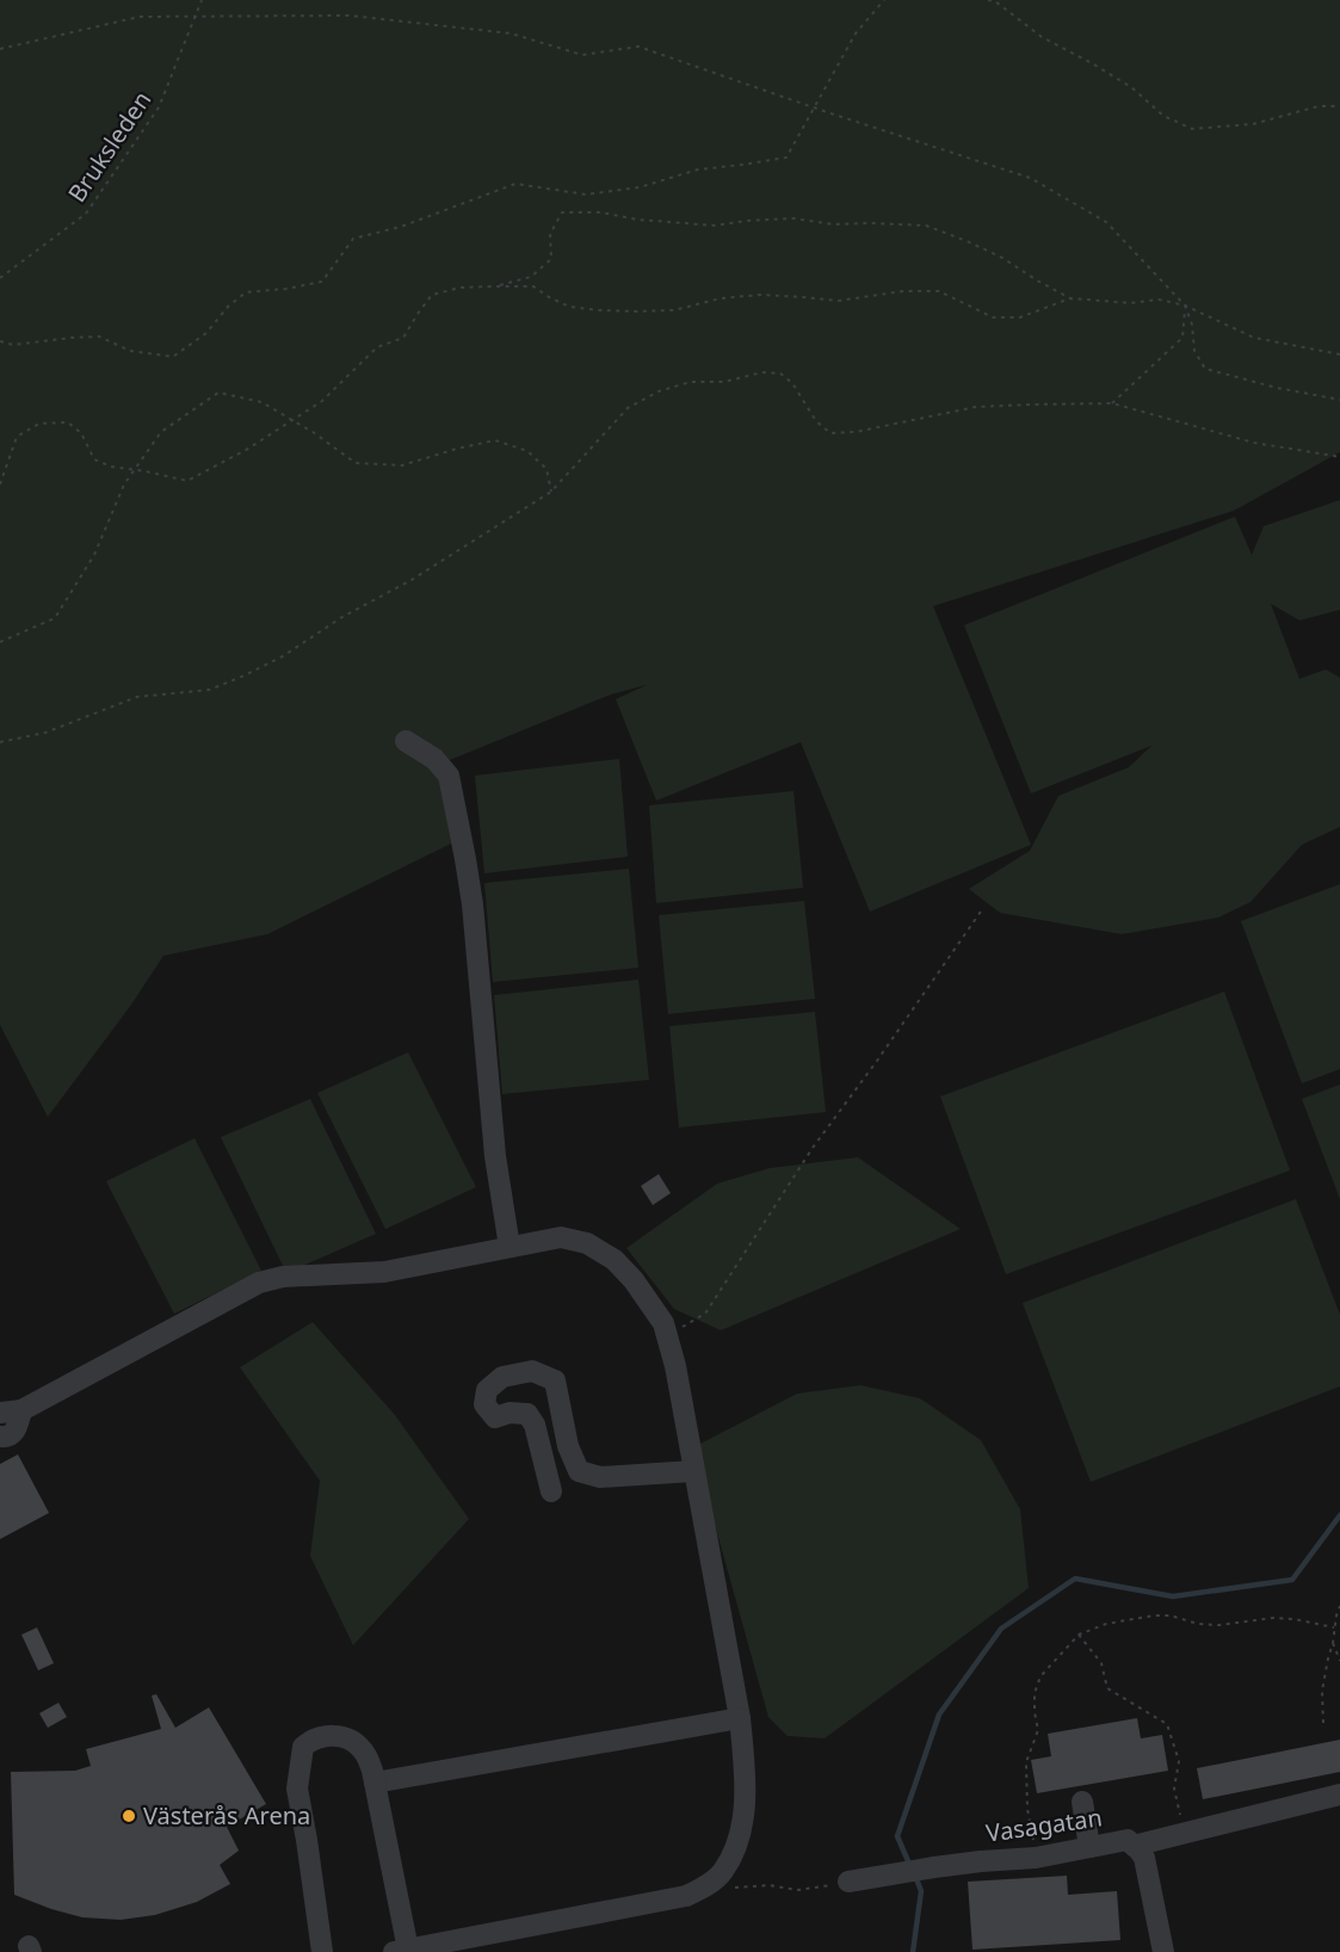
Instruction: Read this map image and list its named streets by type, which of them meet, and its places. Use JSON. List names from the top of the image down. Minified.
{"streets":{"street":["Vasagatan"],"path":["Bruksleden"]},"places":["Västerås Arena"]}
